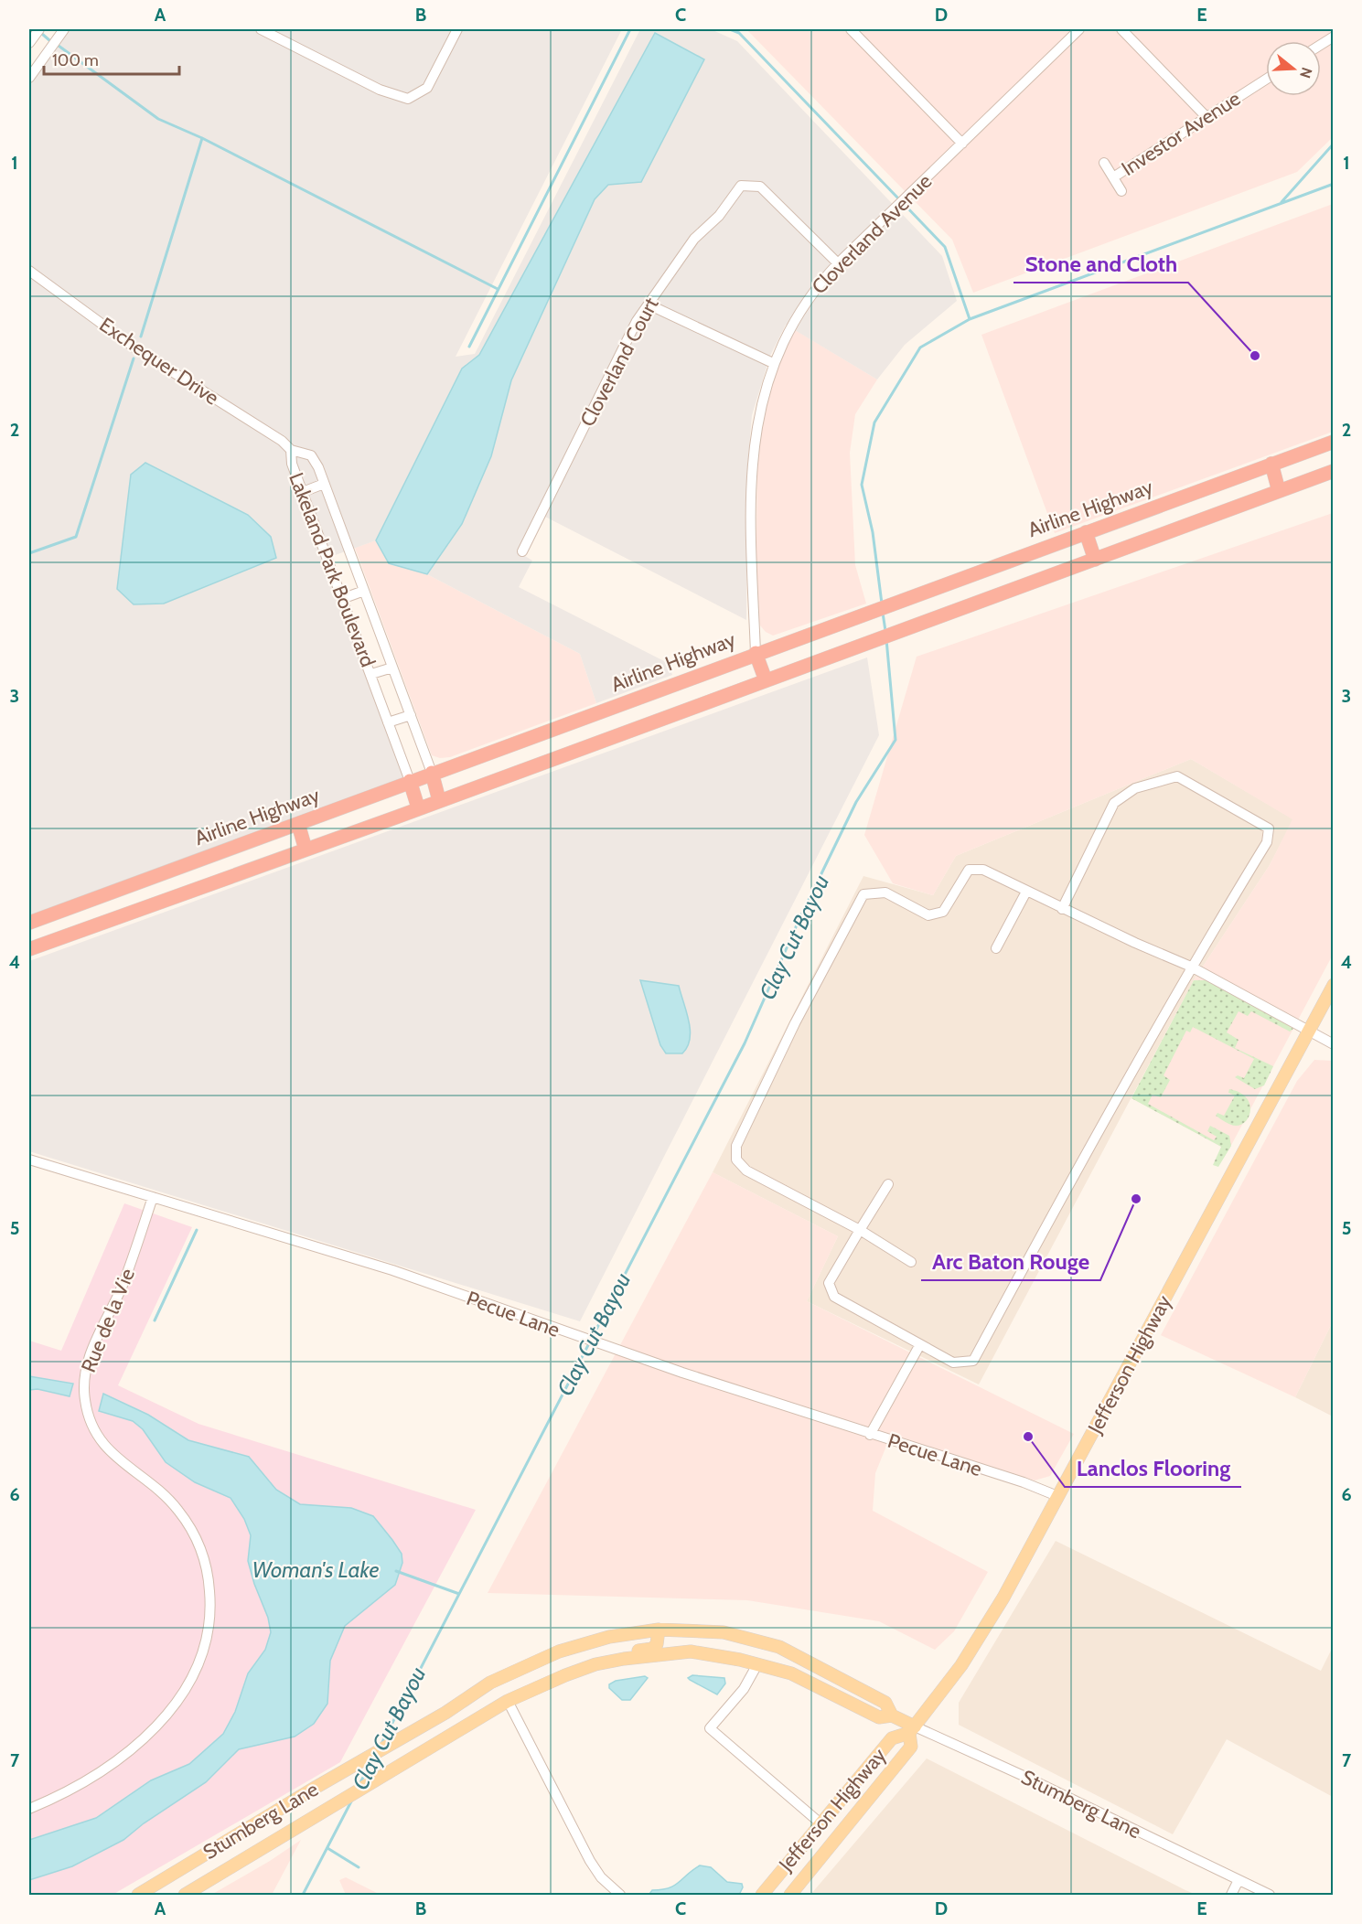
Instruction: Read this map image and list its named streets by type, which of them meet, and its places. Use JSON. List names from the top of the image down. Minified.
{"streets":{"highway":["Airline Highway"],"main road":["Jefferson Highway","Stumberg Lane"],"street":["Investor Avenue","Cloverland Avenue","Exchequer Drive","Cloverland Court","Lakeland Park Boulevard","Pecue Lane","Rue de la Vie"]},"crossings":[["Cloverland Avenue","Cloverland Court"],["Cloverland Avenue","Airline Highway"],["Exchequer Drive","Lakeland Park Boulevard"],["Airline Highway","Lakeland Park Boulevard"],["Pecue Lane","Rue de la Vie"],["Pecue Lane","Jefferson Highway"],["Jefferson Highway","Stumberg Lane"]],"water":["Clay Cut Bayou","Woman's Lake"],"places":["Stone and Cloth","Arc Baton Rouge","Lanclos Flooring"],"scale_bar":"100 m","north":"right","grid":{"columns":["A","B","C","D","E"],"rows":["1","2","3","4","5","6","7"]}}
